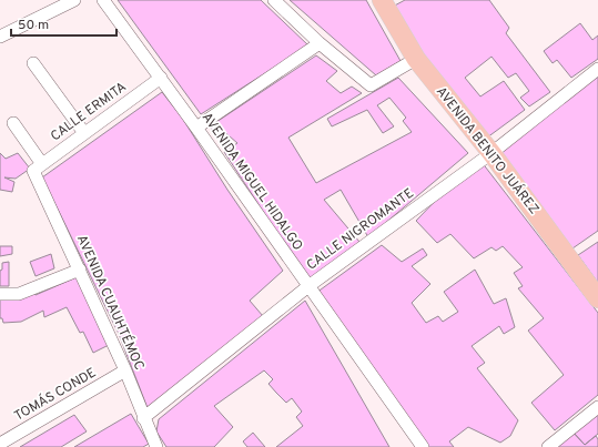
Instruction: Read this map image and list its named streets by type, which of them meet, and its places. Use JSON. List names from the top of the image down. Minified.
{"streets":{"main road":["AVENIDA BENITO JUÁREZ"],"street":["CALLE ERMITA","AVENIDA MIGUEL HIDALGO","CALLE NIGROMANTE","AVENIDA CUAUHTÉMOC","TOMÁS CONDE"]},"crossings":[["CALLE ERMITA","AVENIDA MIGUEL HIDALGO"],["CALLE ERMITA","AVENIDA CUAUHTÉMOC"],["AVENIDA BENITO JUÁREZ","CALLE NIGROMANTE"],["AVENIDA MIGUEL HIDALGO","CALLE NIGROMANTE"],["CALLE NIGROMANTE","AVENIDA CUAUHTÉMOC"],["AVENIDA CUAUHTÉMOC","TOMÁS CONDE"]],"scale_bar":"50 m"}
